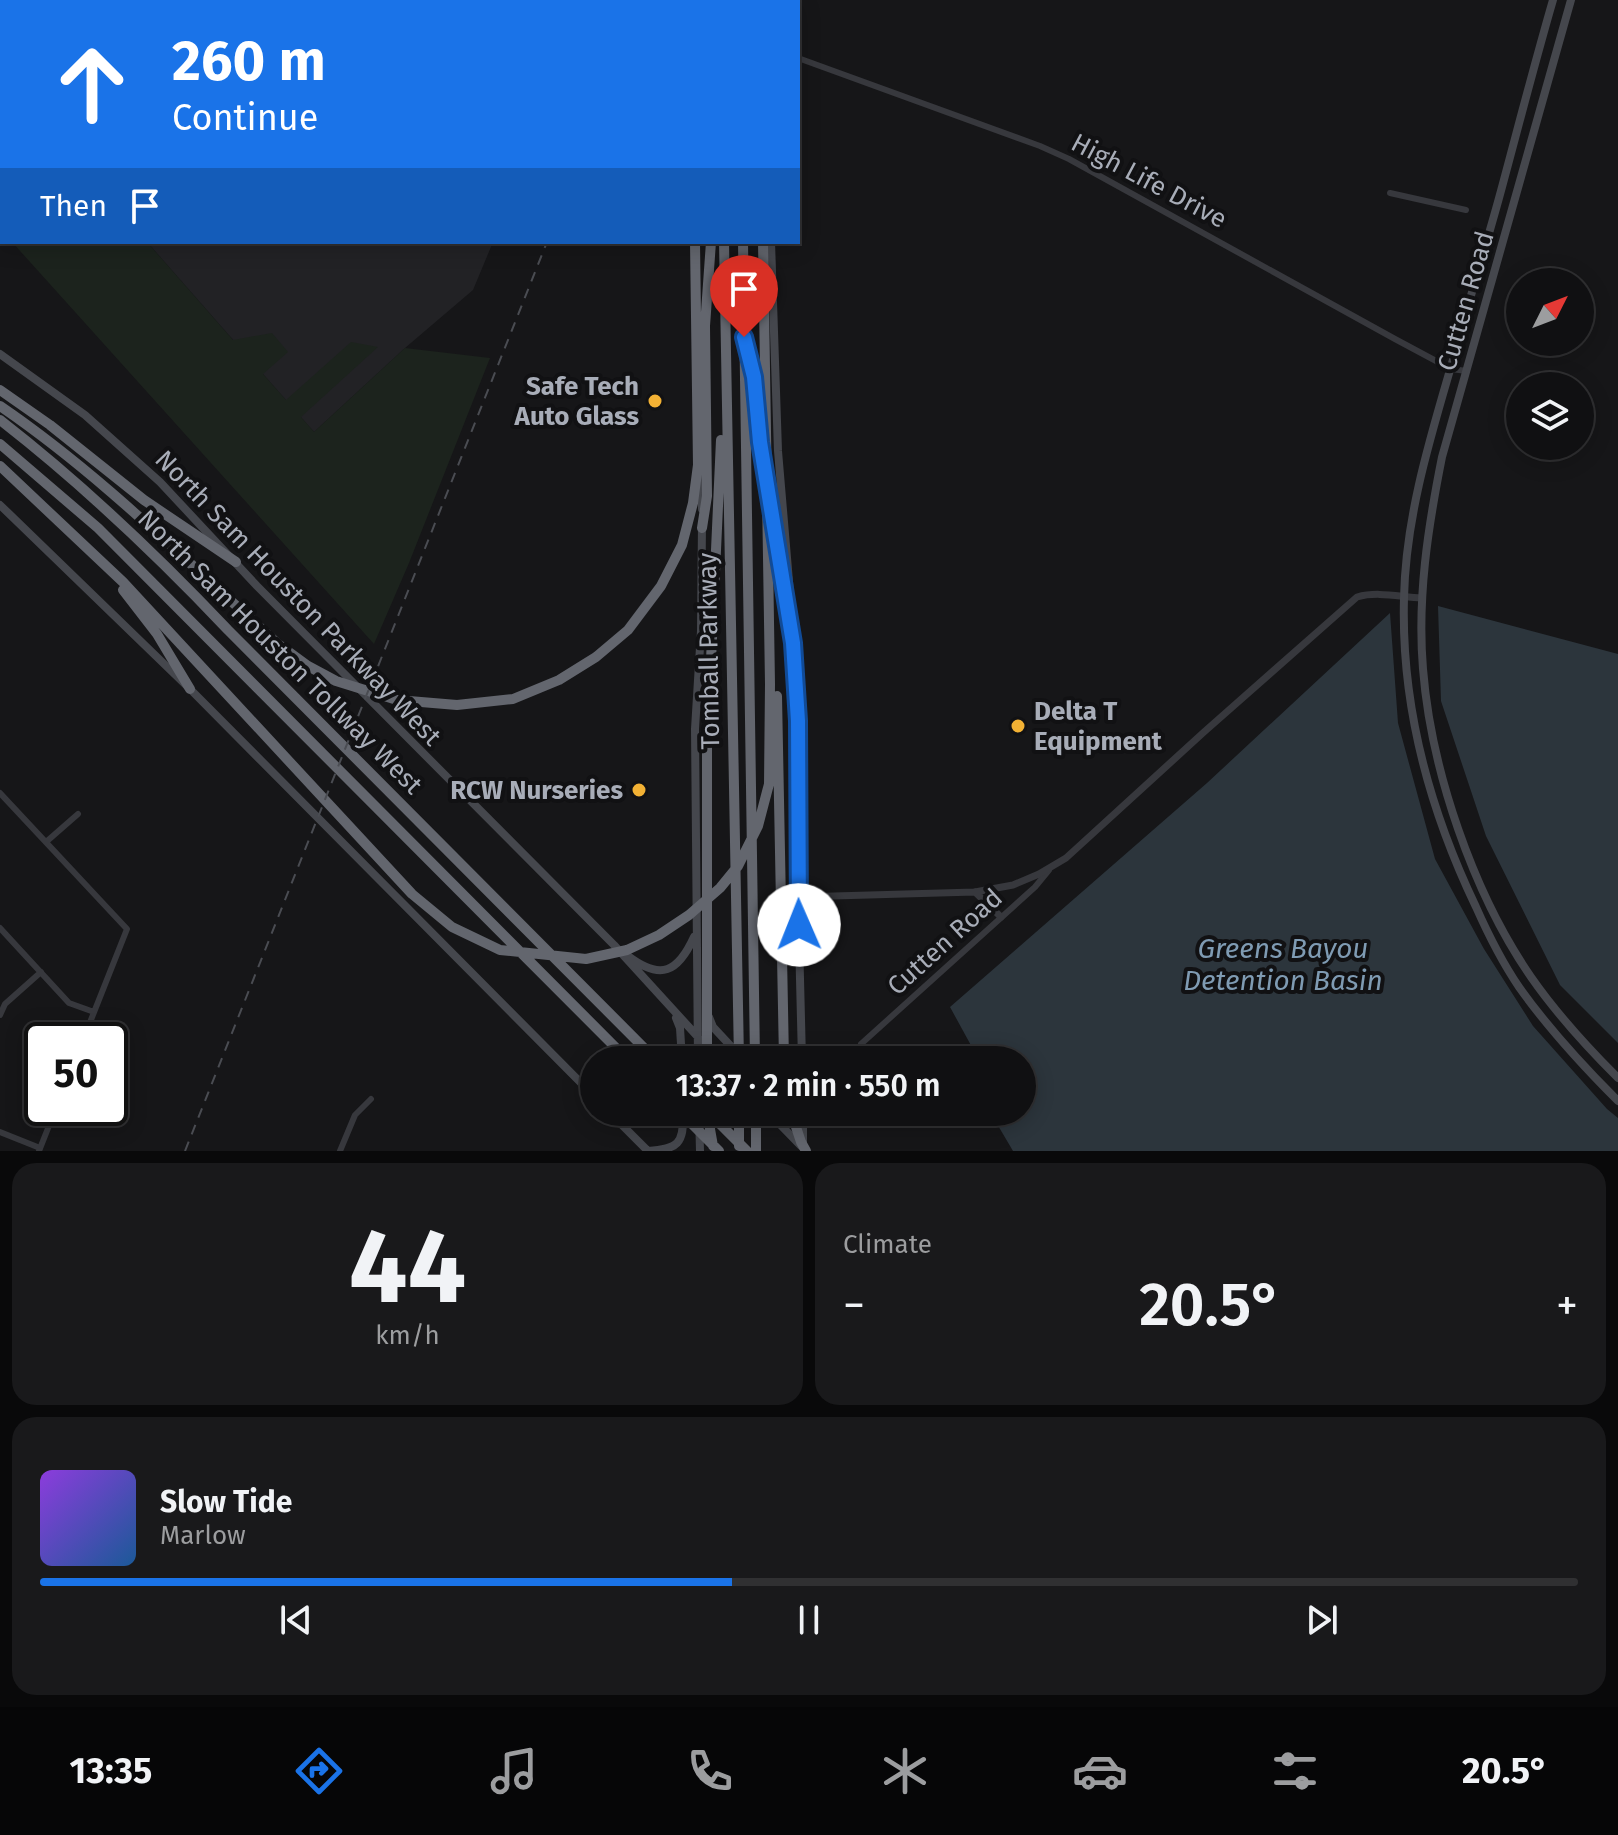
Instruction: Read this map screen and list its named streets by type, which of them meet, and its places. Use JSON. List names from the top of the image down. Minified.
{"streets":{"highway":["Tomball Parkway","North Sam Houston Tollway West"],"main road":["Cutten Road","North Sam Houston Parkway West"],"street":["High Life Drive"]},"crossings":[["High Life Drive","Cutten Road"]],"water":["Greens Bayou Detention Basin"],"places":["Safe Tech Auto Glass","Delta T Equipment","RCW Nurseries"],"north":"top right","page":{"turn":["260 m","Continue"],"then":"Then","limit":"50","trip":"13:37 · 2 min · 550 m","tile":[["44","km/h"],"Climate"],"heat":["−","20.5°","+"],"song":["Slow Tide","Marlow"],"tabs":["13:35","20.5°"]}}
